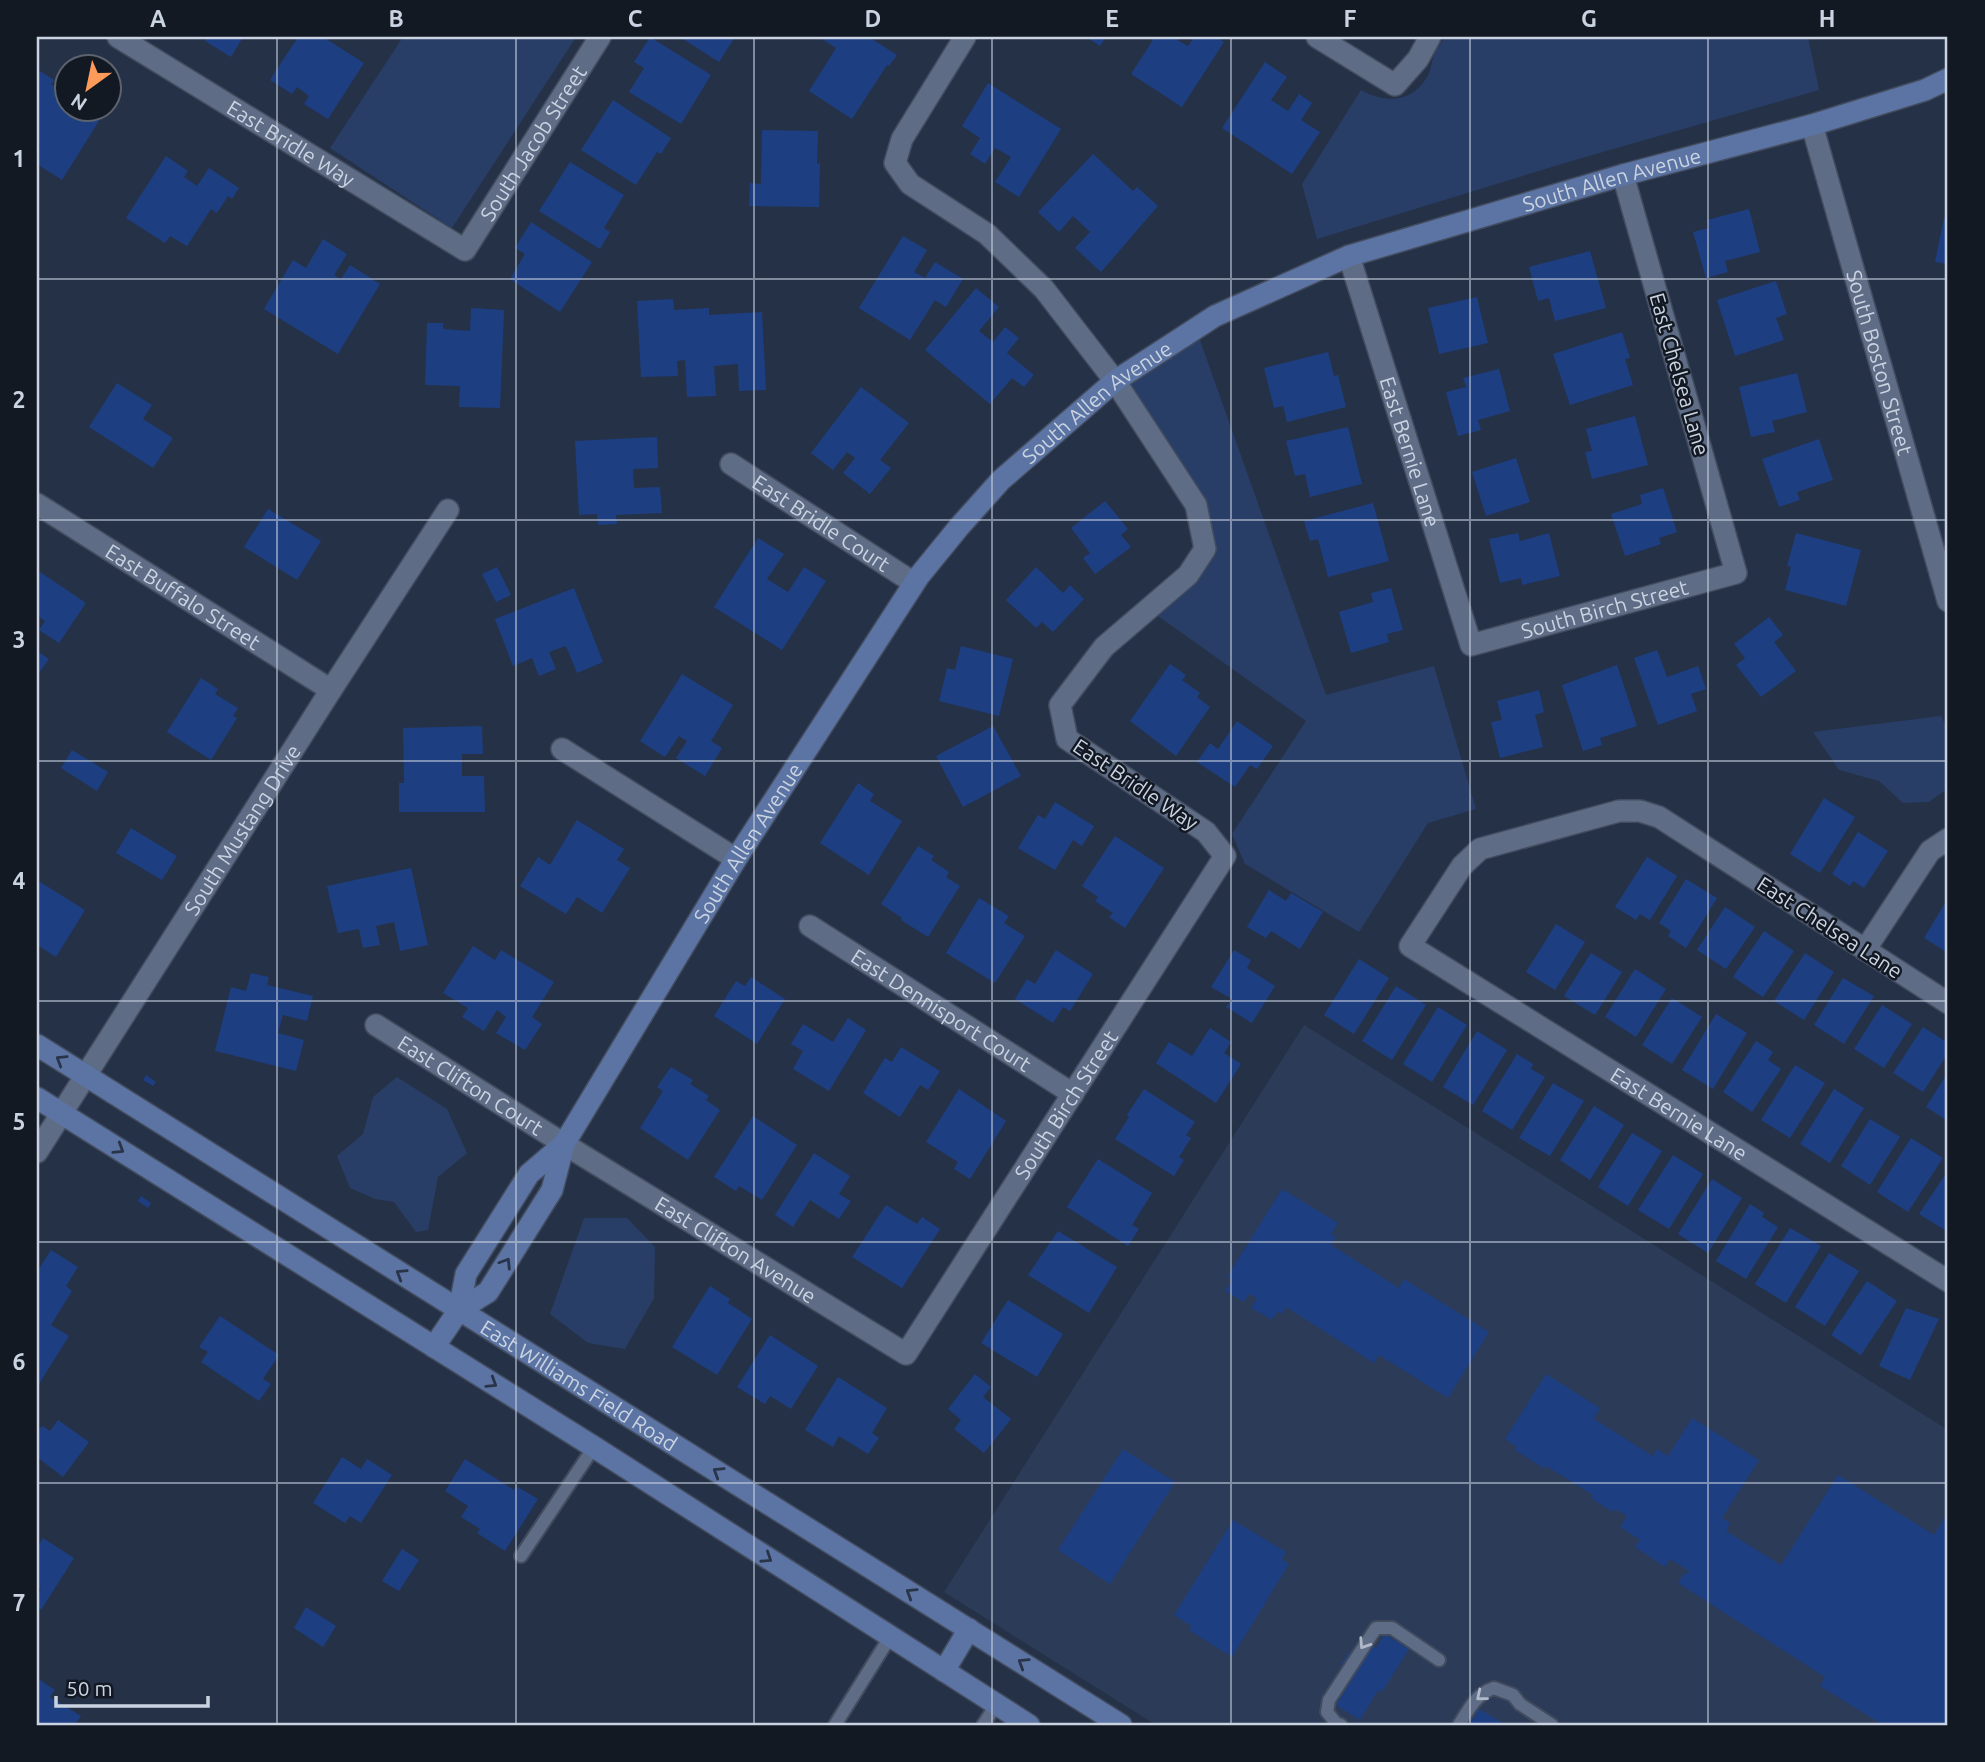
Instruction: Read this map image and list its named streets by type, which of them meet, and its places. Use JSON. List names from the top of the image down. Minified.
{"streets":{"main road":["South Allen Avenue","East Williams Field Road"],"street":["East Bridle Way","South Jacob Street","South Boston Street","East Chelsea Lane","East Bernie Lane","East Bridle Court","East Buffalo Street","South Birch Street","South Mustang Drive","East Dennisport Court","East Clifton Court","East Clifton Avenue"]},"crossings":[["East Bridle Way","South Jacob Street"],["East Bridle Way","South Allen Avenue"],["East Bridle Way","South Birch Street"],["South Allen Avenue","South Boston Street"],["South Allen Avenue","East Chelsea Lane"],["South Allen Avenue","East Bernie Lane"],["South Allen Avenue","East Bridle Court"],["South Allen Avenue","East Clifton Court"],["South Allen Avenue","East Clifton Avenue"],["South Allen Avenue","East Williams Field Road"],["East Chelsea Lane","East Bernie Lane"],["East Chelsea Lane","South Birch Street"],["East Bernie Lane","South Birch Street"],["East Buffalo Street","South Mustang Drive"],["South Birch Street","East Dennisport Court"],["South Birch Street","East Clifton Avenue"],["South Mustang Drive","East Williams Field Road"],["East Clifton Court","East Clifton Avenue"]],"scale_bar":"50 m","north":"bottom left","grid":{"columns":["A","B","C","D","E","F","G","H"],"rows":["1","2","3","4","5","6","7"]}}
